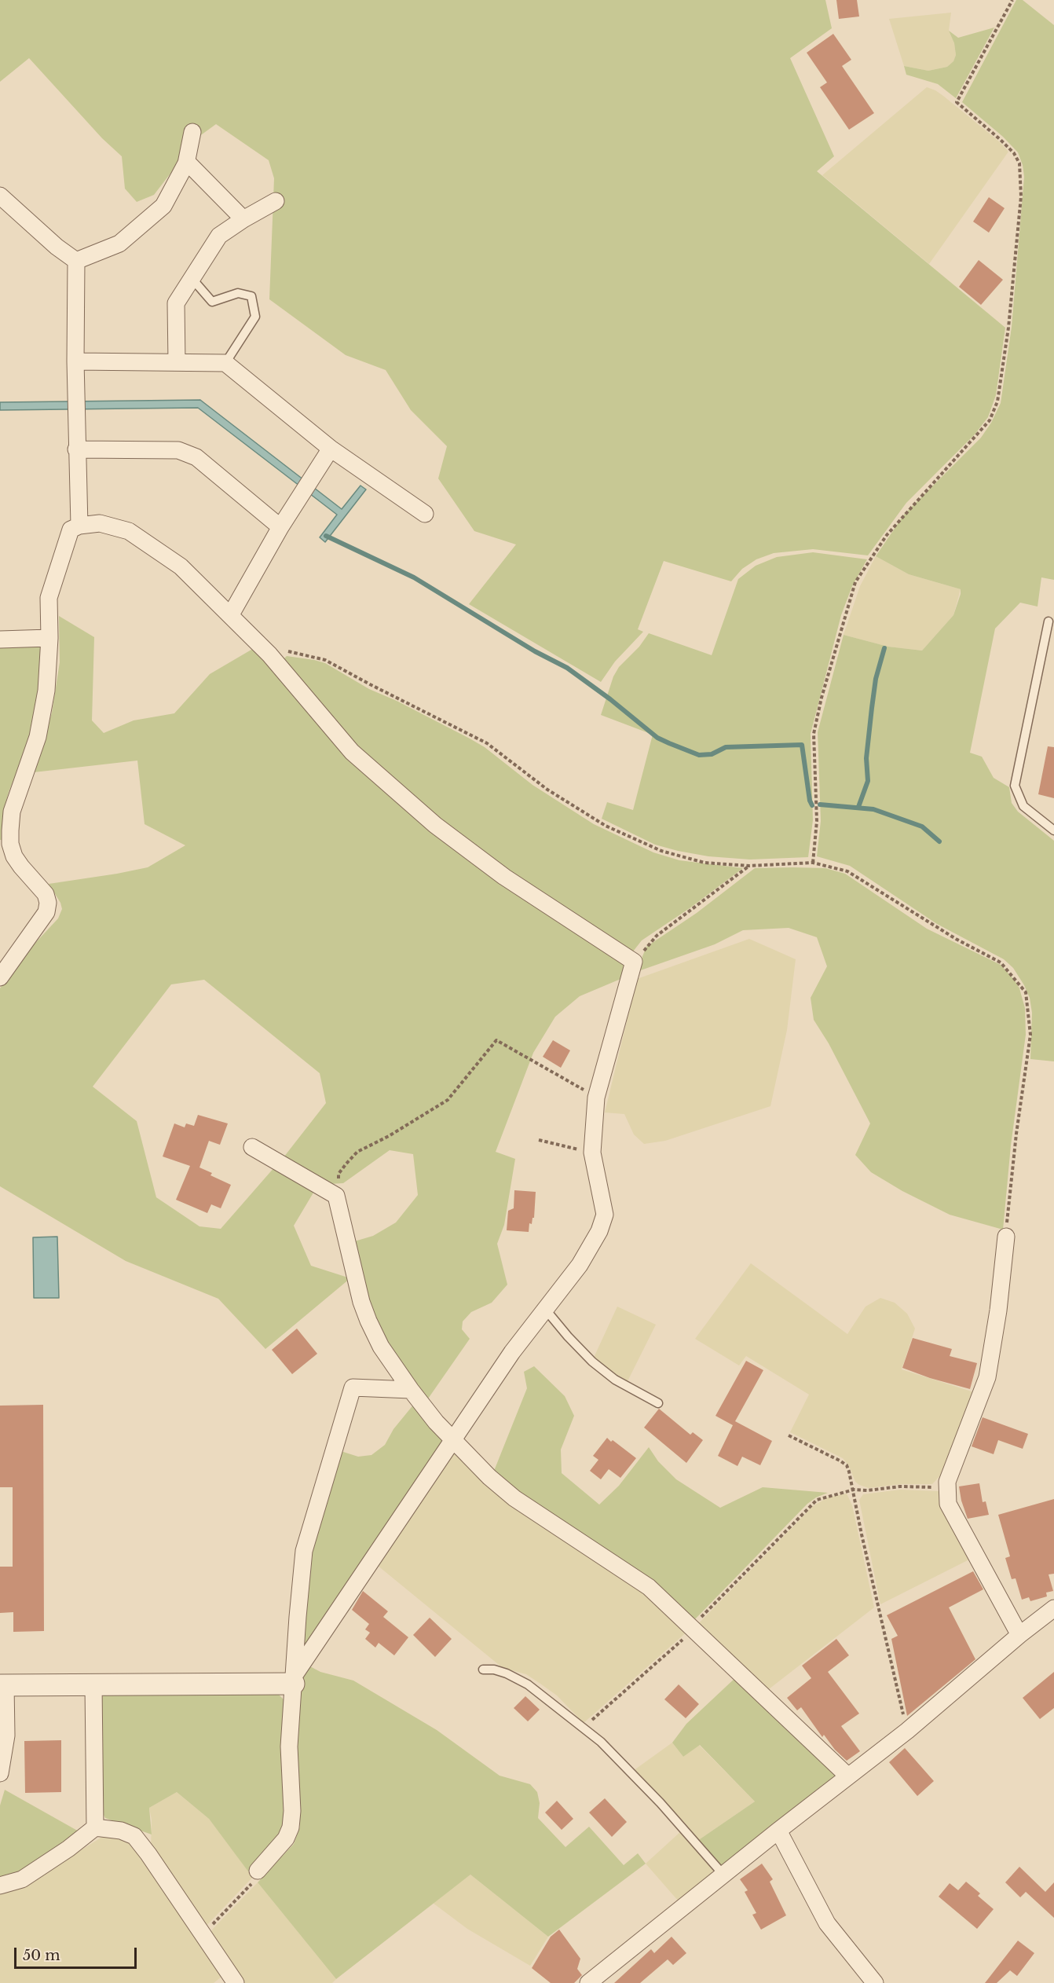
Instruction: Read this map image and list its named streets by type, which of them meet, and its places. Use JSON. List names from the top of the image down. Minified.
{"scale_bar":"50 m"}
